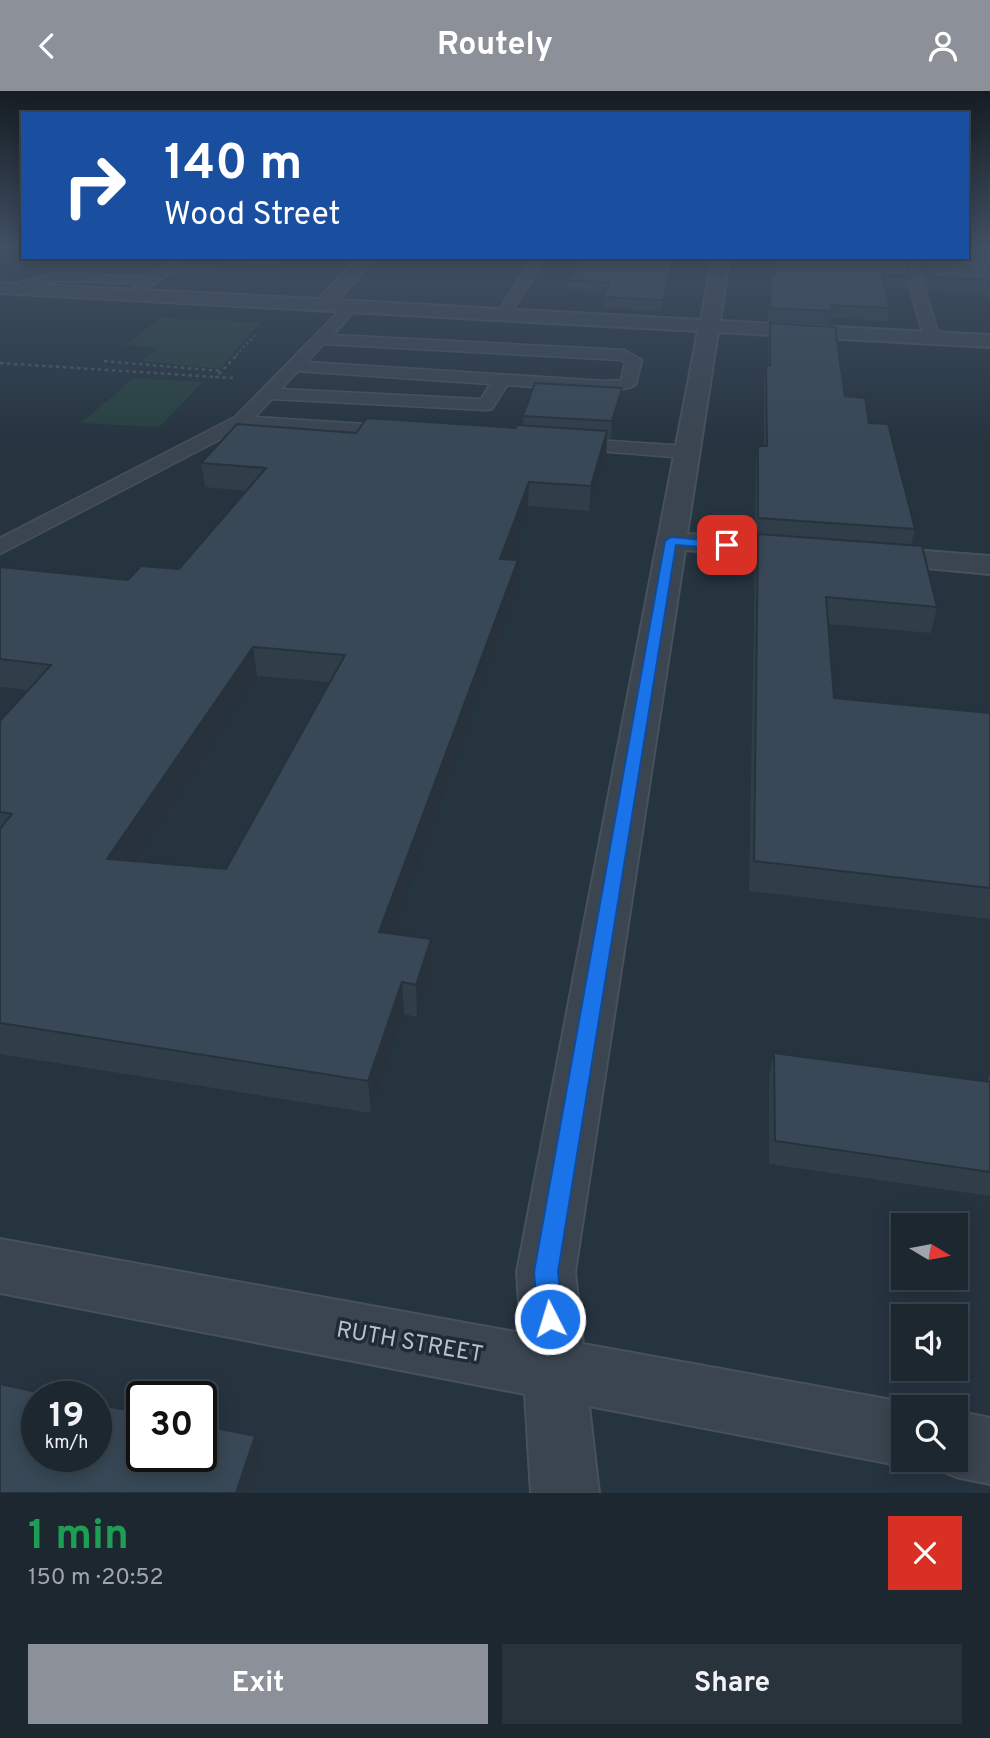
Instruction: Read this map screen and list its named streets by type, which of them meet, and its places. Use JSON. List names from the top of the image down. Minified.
{"streets":{"street":["RUTH STREET"]},"north":"right","page":{"header":"Routely","turn":["140 m","Wood Street"],"speed":"19 km/h","limit":"30","heading":["1 min","150 m · 20:52"],"buttons":["Exit","Share"]}}
